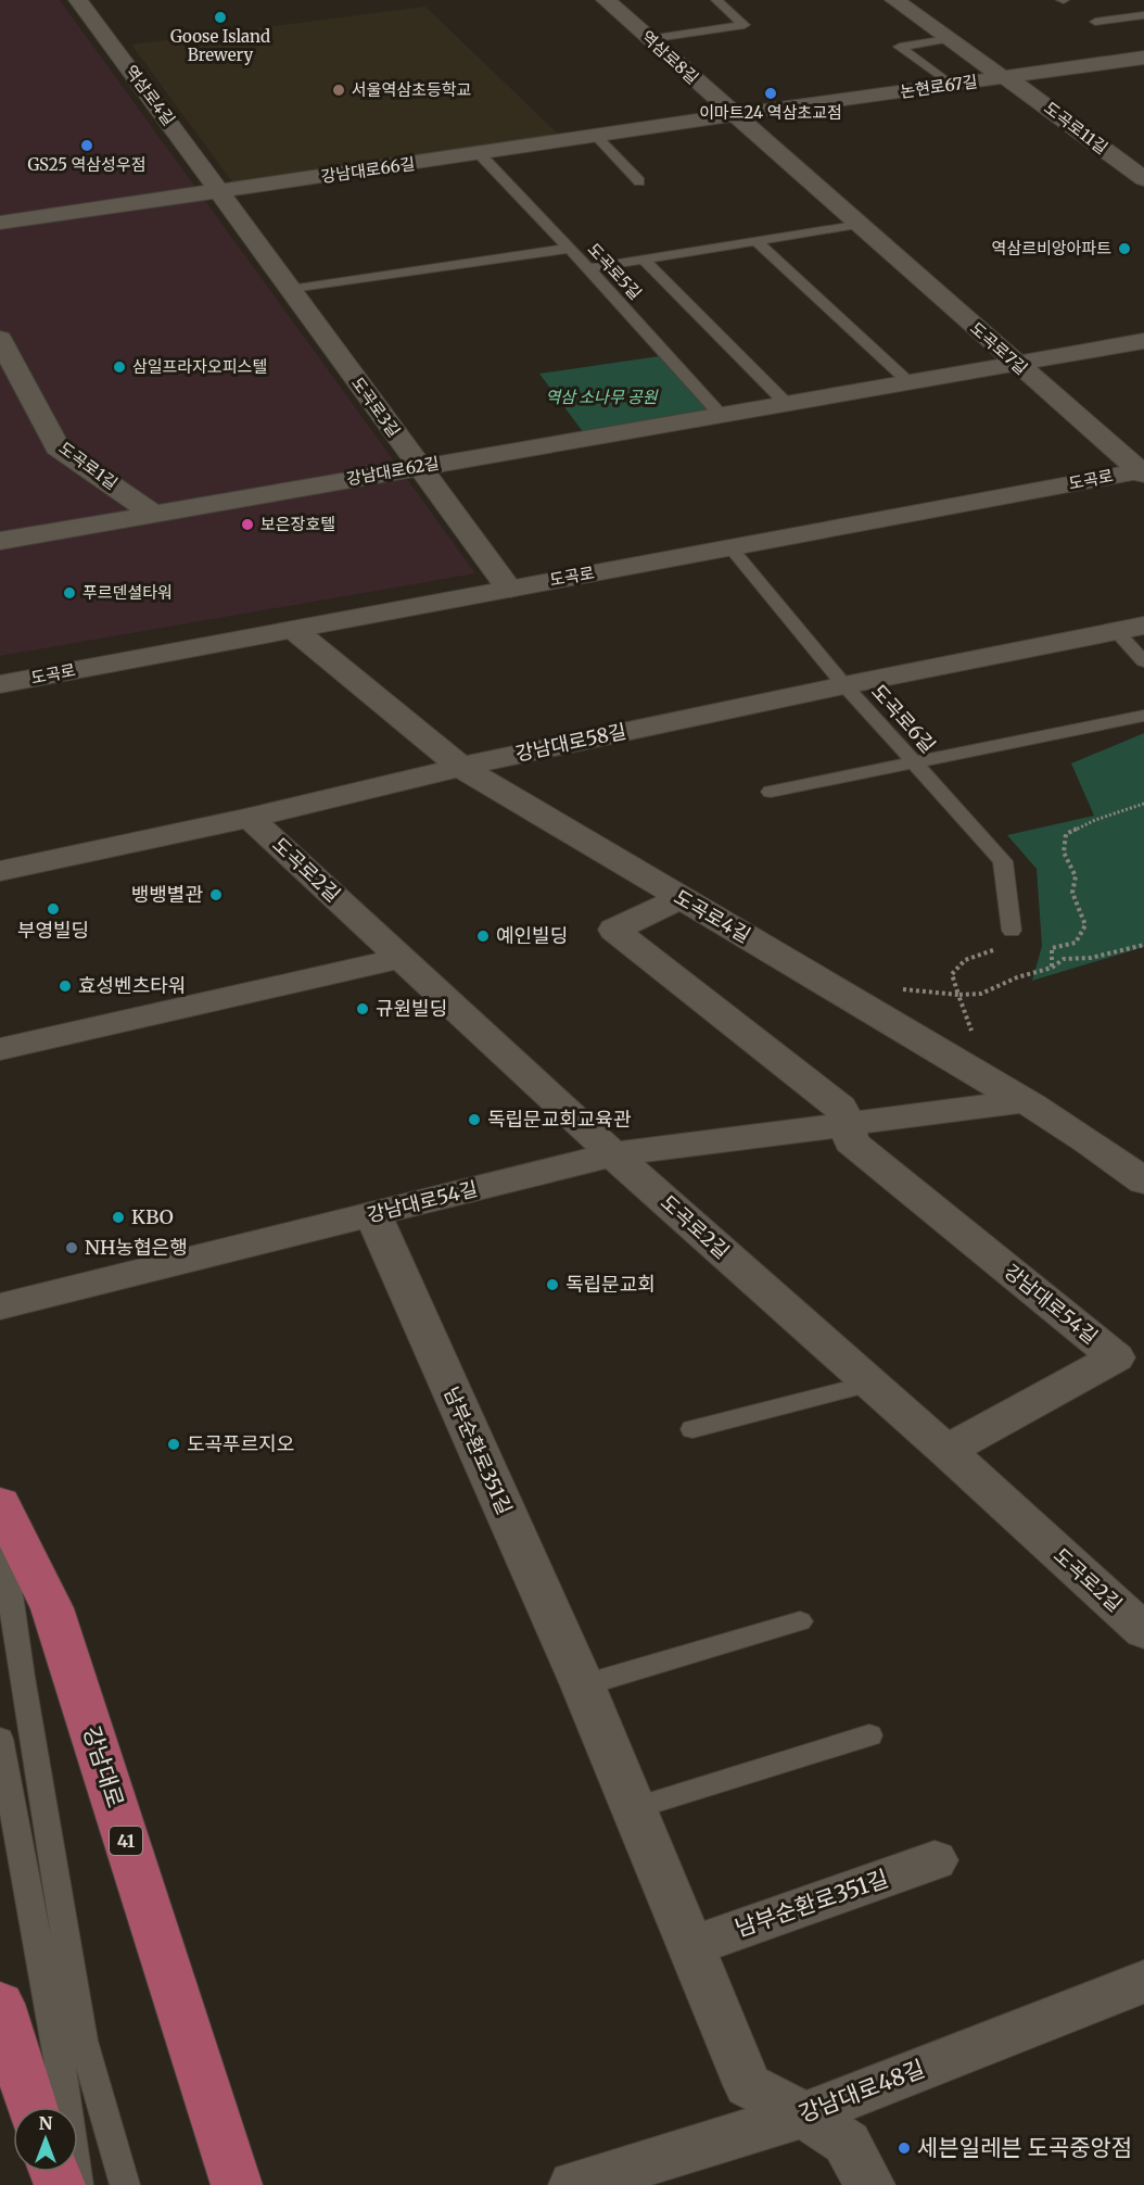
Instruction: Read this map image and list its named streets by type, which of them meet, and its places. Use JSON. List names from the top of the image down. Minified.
{"streets":{"main road":["강남대로","41"],"street":["역삼로8길","논현로67길","역삼로4길","도곡로11길","강남대로66길","도곡로7길","도곡로3길","도곡로1길","강남대로62길","도곡로","강남대로58길","도곡로2길","도곡로4길","강남대로54길","남부순환로351길","강남대로48길"],"lane":["도곡로5길","도곡로6길"]},"crossings":[["역삼로8길","논현로67길"],["역삼로8길","강남대로66길"],["역삼로8길","도곡로7길"],["논현로67길","도곡로11길"],["논현로67길","강남대로66길"],["논현로67길","도곡로7길"],["역삼로4길","강남대로66길"],["역삼로4길","도곡로3길"],["강남대로66길","도곡로5길"],["강남대로66길","도곡로7길"],["강남대로66길","도곡로3길"],["도곡로5길","강남대로62길"],["도곡로7길","강남대로62길"],["도곡로7길","도곡로"],["도곡로3길","강남대로62길"],["도곡로3길","도곡로"],["도곡로1길","강남대로62길"],["도곡로","도곡로6길"],["도곡로","도곡로4길"],["도곡로6길","강남대로58길"],["강남대로58길","도곡로2길"],["강남대로58길","도곡로4길"],["도곡로2길","강남대로54길"],["도곡로4길","강남대로54길"],["강남대로54길","남부순환로351길"],["남부순환로351길","강남대로48길"]],"parks":["역삼 소나무 공원"],"places":["Goose Island Brewery","서울역삼초등학교","이마트24 역삼초교점","GS25 역삼성우점","역삼르비앙아파트","삼일프라자오피스텔","보은장호텔","푸르덴셜타워","뱅뱅별관","부영빌딩","예인빌딩","효성벤츠타워","규원빌딩","독립문교회교육관","KBO","NH농협은행","독립문교회","도곡푸르지오","세븐일레븐 도곡중앙점"],"north":"top"}
